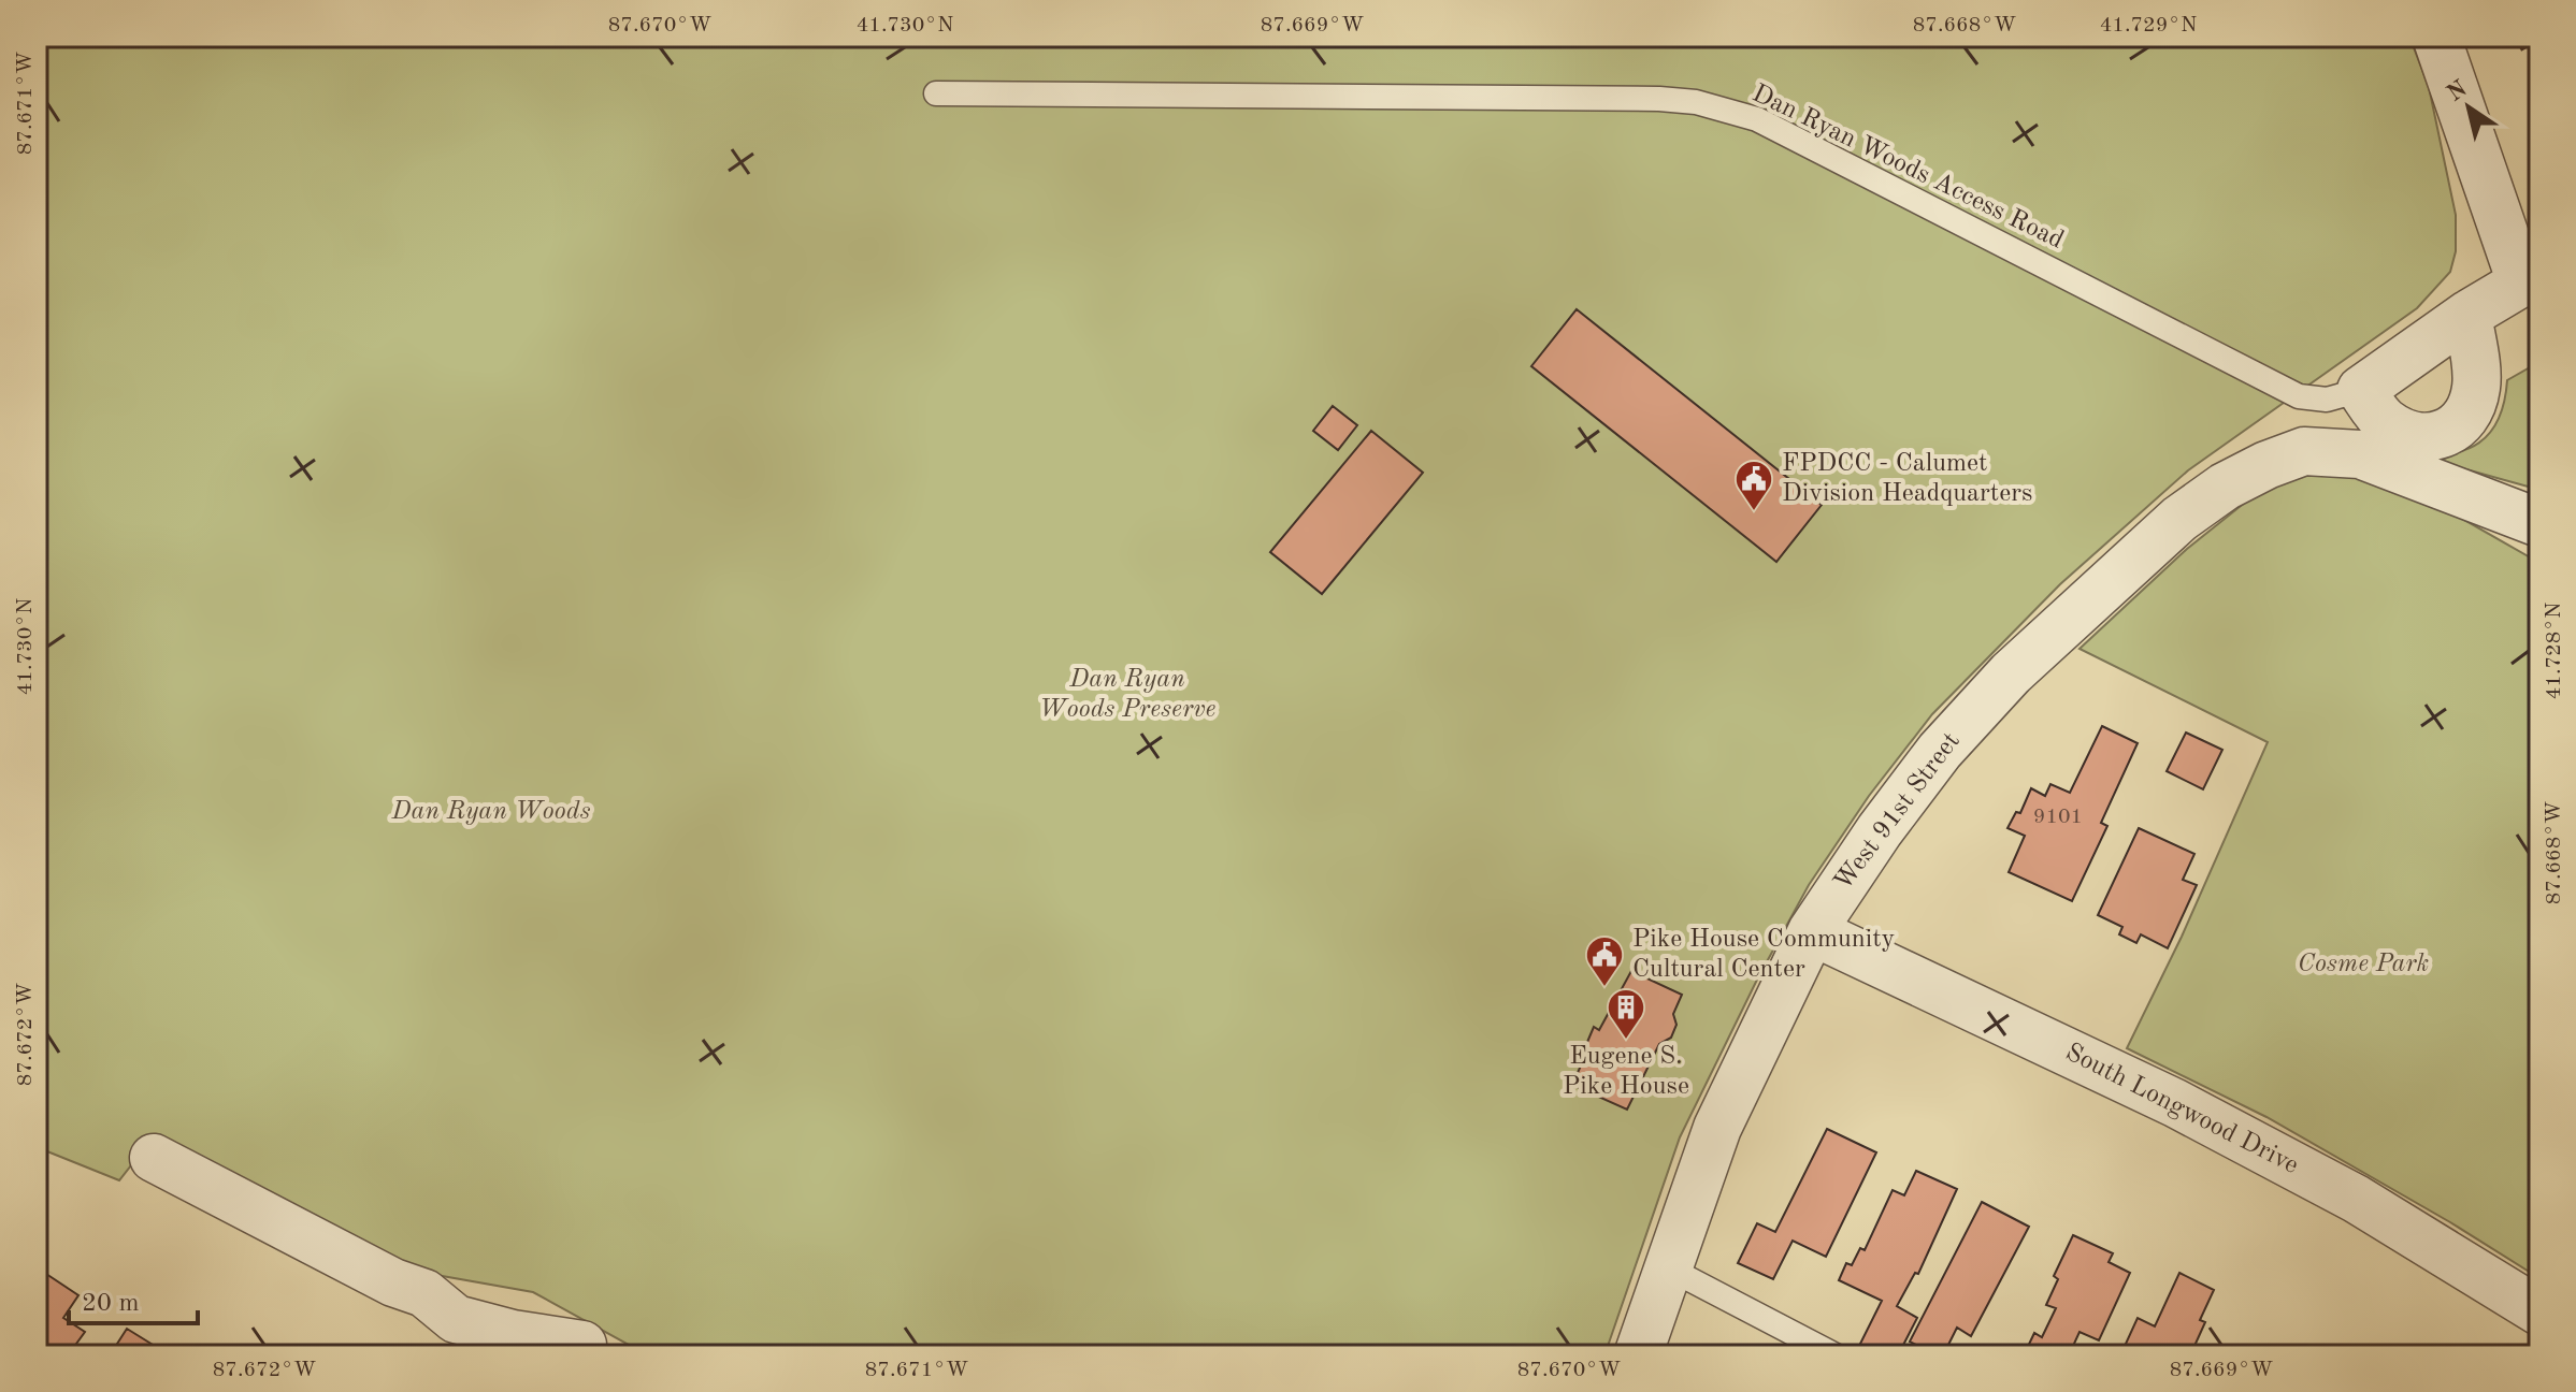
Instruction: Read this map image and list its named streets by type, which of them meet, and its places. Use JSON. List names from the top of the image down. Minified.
{"streets":{"street":["West 91st Street","South Longwood Drive"],"lane":["Dan Ryan Woods Access Road"]},"crossings":[["West 91st Street","South Longwood Drive"]],"parks":["Dan Ryan Woods Preserve","Dan Ryan Woods","Cosme Park"],"places":{"public building":["FPDCC - Calumet Division Headquarters","Pike House Community Cultural Center"],"building":["Eugene S. Pike House"]},"house_numbers":["9101"],"scale_bar":"20 m","north":"top left","coordinates":["87.670°W","41.730°N","87.669°W","87.668°W","41.729°N","87.671°W","41.728°N","87.672°W"]}
